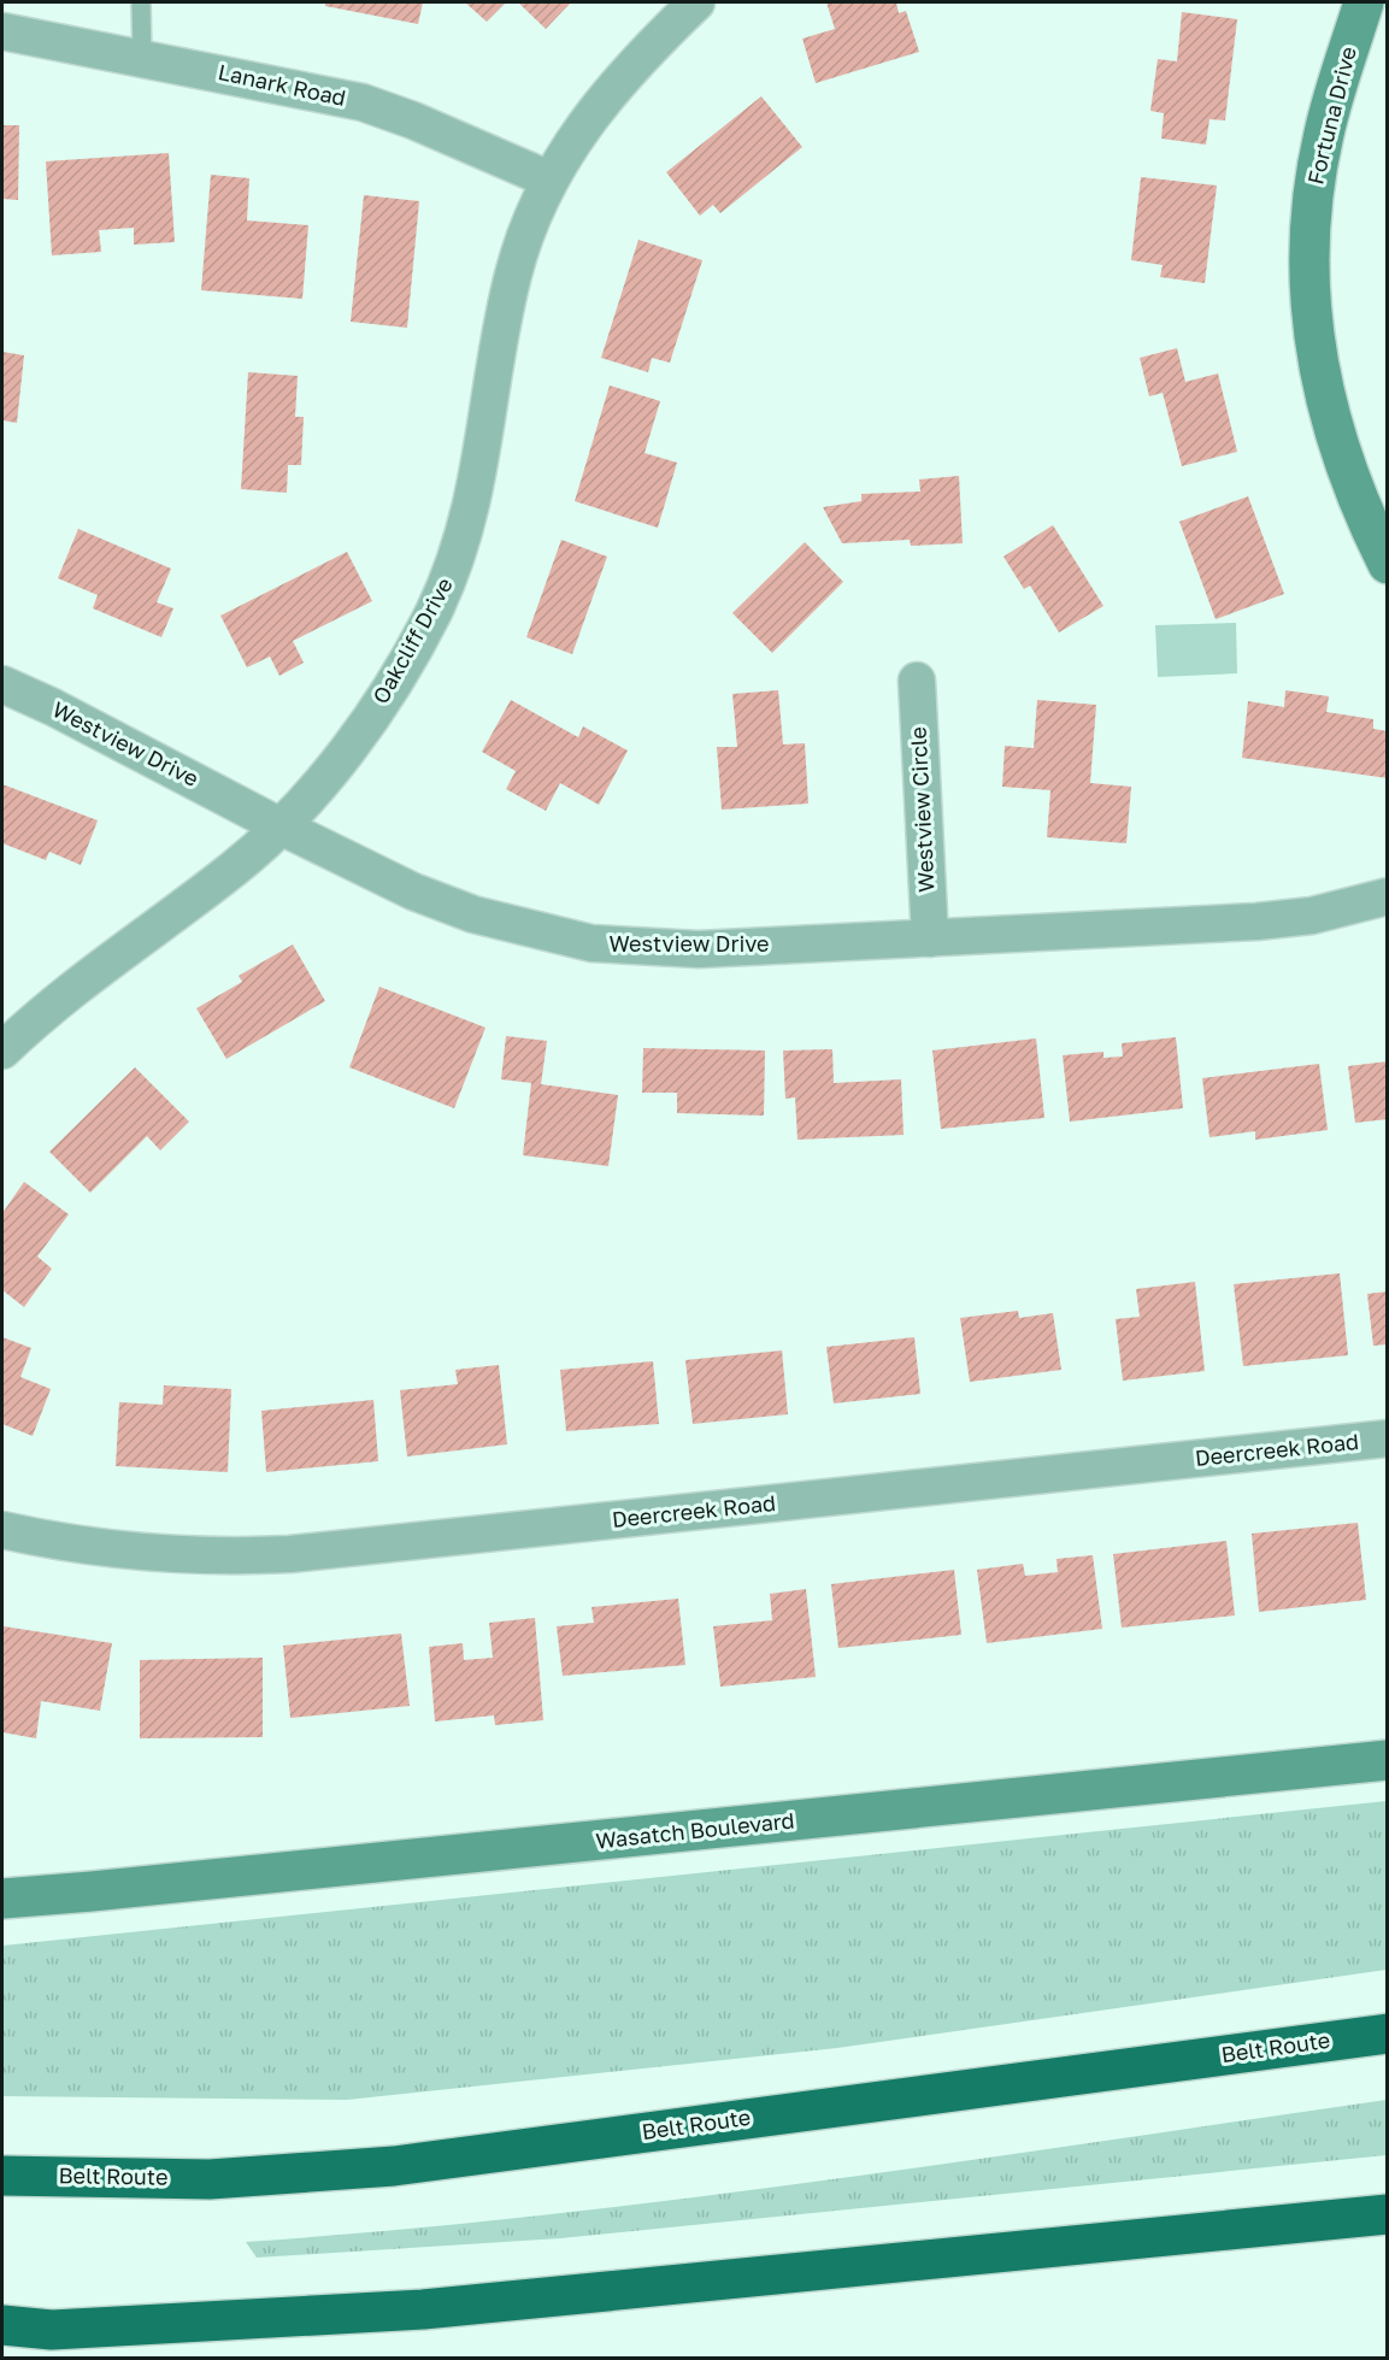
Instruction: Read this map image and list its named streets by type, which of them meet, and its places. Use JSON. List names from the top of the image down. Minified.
{"streets":{"highway":["Belt Route"],"street":["Lanark Road","Fortuna Drive","Oakcliff Drive","Westview Drive","Westview Circle","Deercreek Road","Wasatch Boulevard"]},"crossings":[["Lanark Road","Oakcliff Drive"],["Oakcliff Drive","Westview Drive"],["Westview Drive","Westview Circle"]]}
